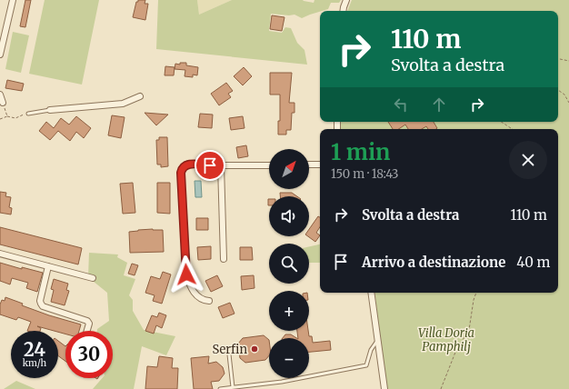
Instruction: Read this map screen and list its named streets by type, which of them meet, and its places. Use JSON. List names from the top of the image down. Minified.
{"parks":["Villa Doria Pamphilj"],"places":["Serfin"],"north":"top right","page":{"turn":["110 m","Svolta a destra"],"heading":["1 min","150 m · 18:43"],"map_buttons":["+","−"],"list":[{"name":"Svolta a destra","value":"110 m"},{"name":"Arrivo a destinazione","value":"40 m"}],"speed":"24 km/h","limit":"30"}}
